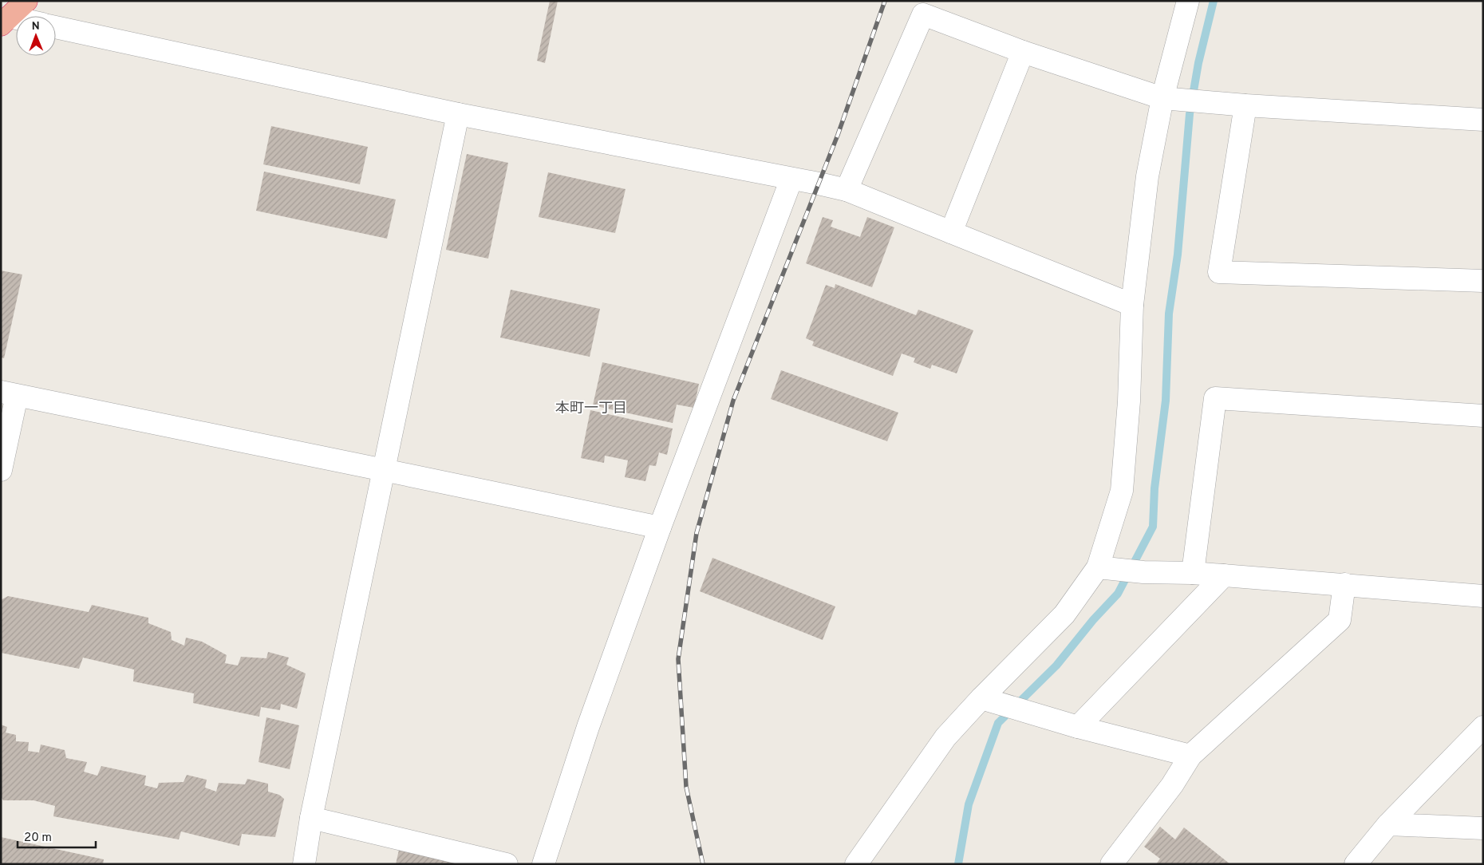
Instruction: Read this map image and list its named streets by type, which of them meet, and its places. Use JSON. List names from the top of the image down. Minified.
{"districts":["本町一丁目"],"scale_bar":"20 m","north":"top"}
